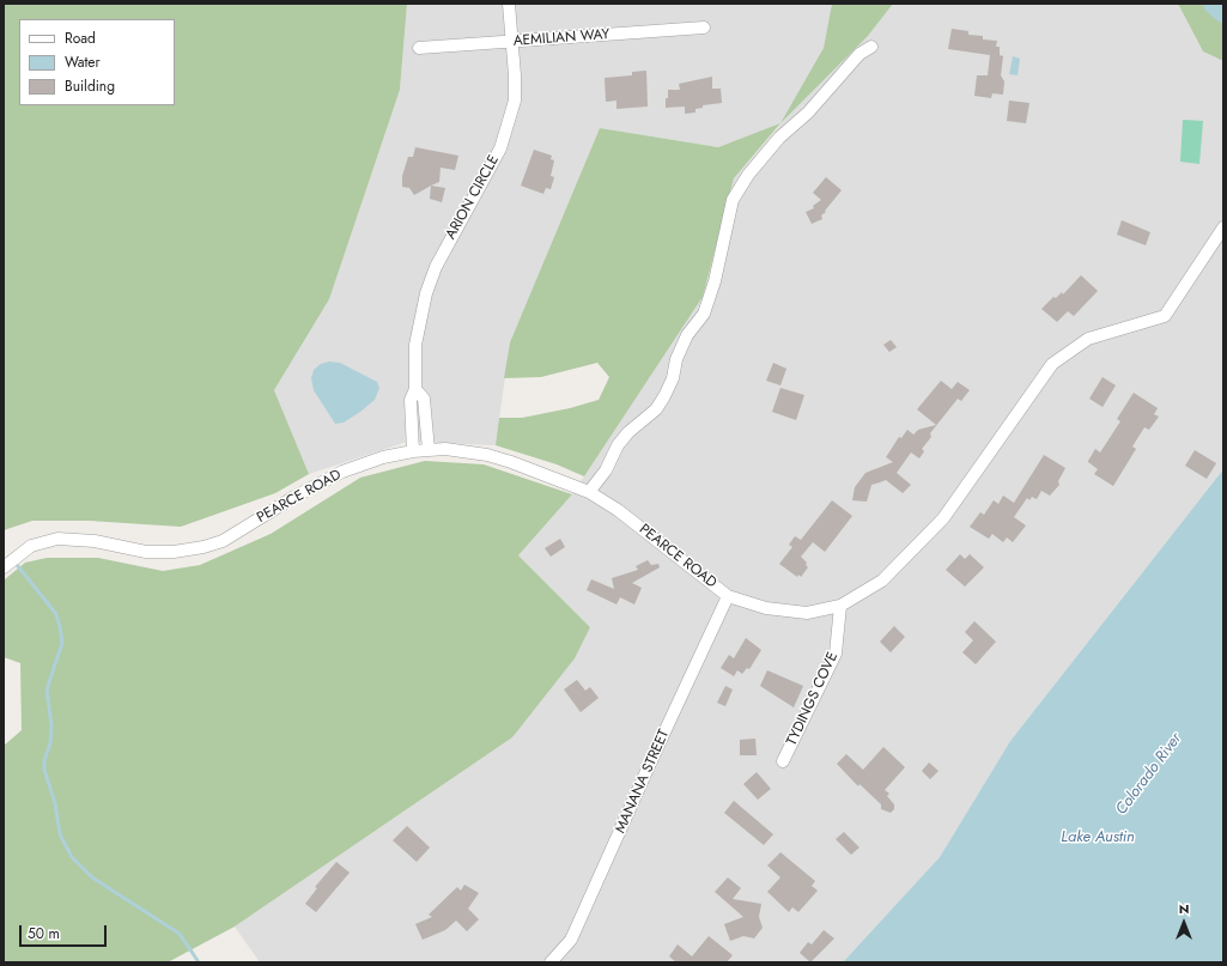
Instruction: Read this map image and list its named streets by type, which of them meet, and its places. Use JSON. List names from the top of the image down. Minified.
{"streets":{"street":["AEMILIAN WAY","ARION CIRCLE","PEARCE ROAD","TYDINGS COVE","MANANA STREET"]},"crossings":[["AEMILIAN WAY","ARION CIRCLE"],["ARION CIRCLE","PEARCE ROAD"],["PEARCE ROAD","TYDINGS COVE"],["PEARCE ROAD","MANANA STREET"]],"water":["Colorado River","Lake Austin"],"legend":["Road","Water","Building"],"scale_bar":"50 m","north":"top"}
